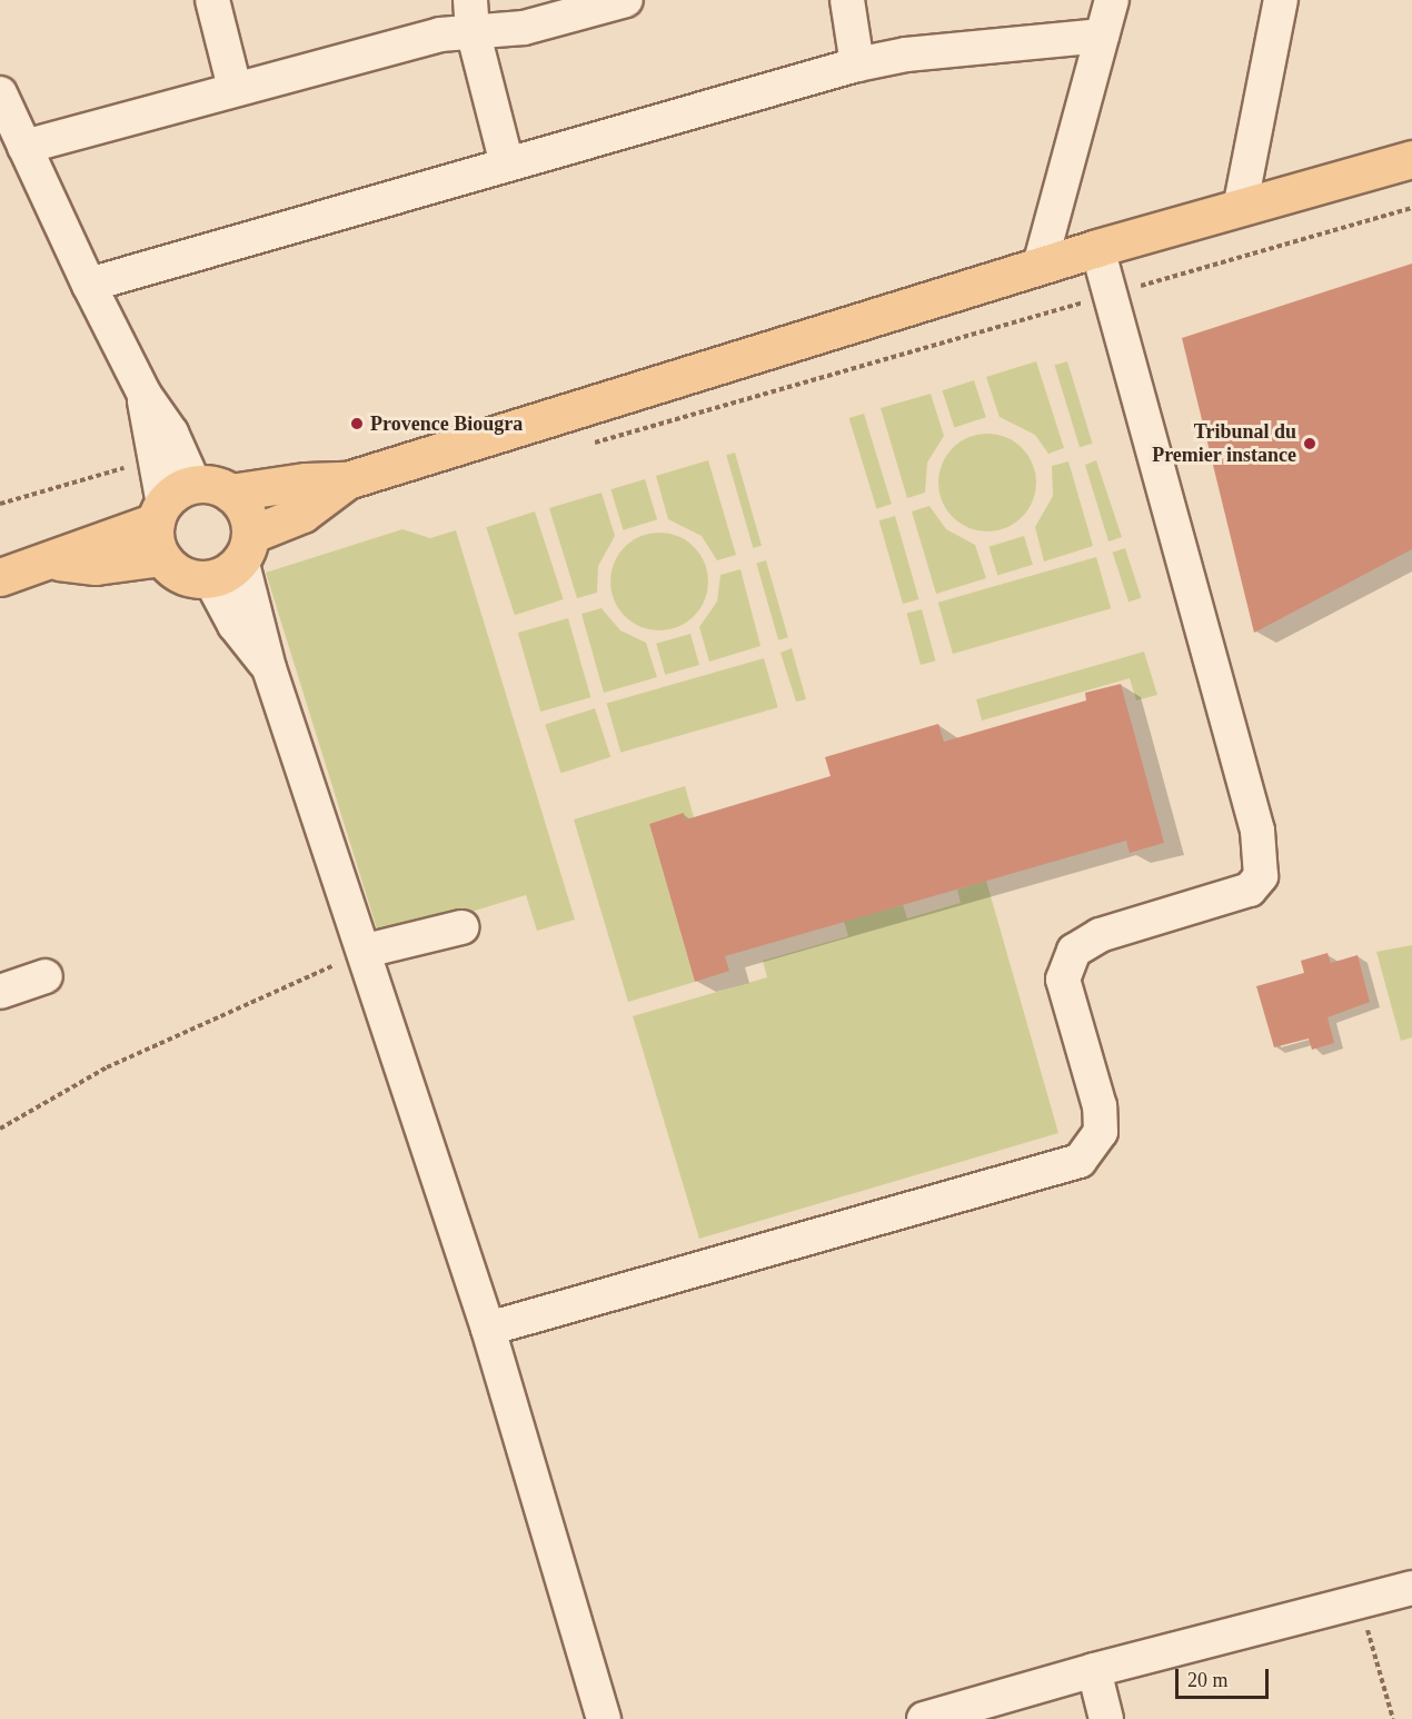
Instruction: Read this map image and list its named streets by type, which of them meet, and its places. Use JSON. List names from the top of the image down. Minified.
{"places":["Provence Biougra","Tribunal du Premier instance"],"scale_bar":"20 m"}
